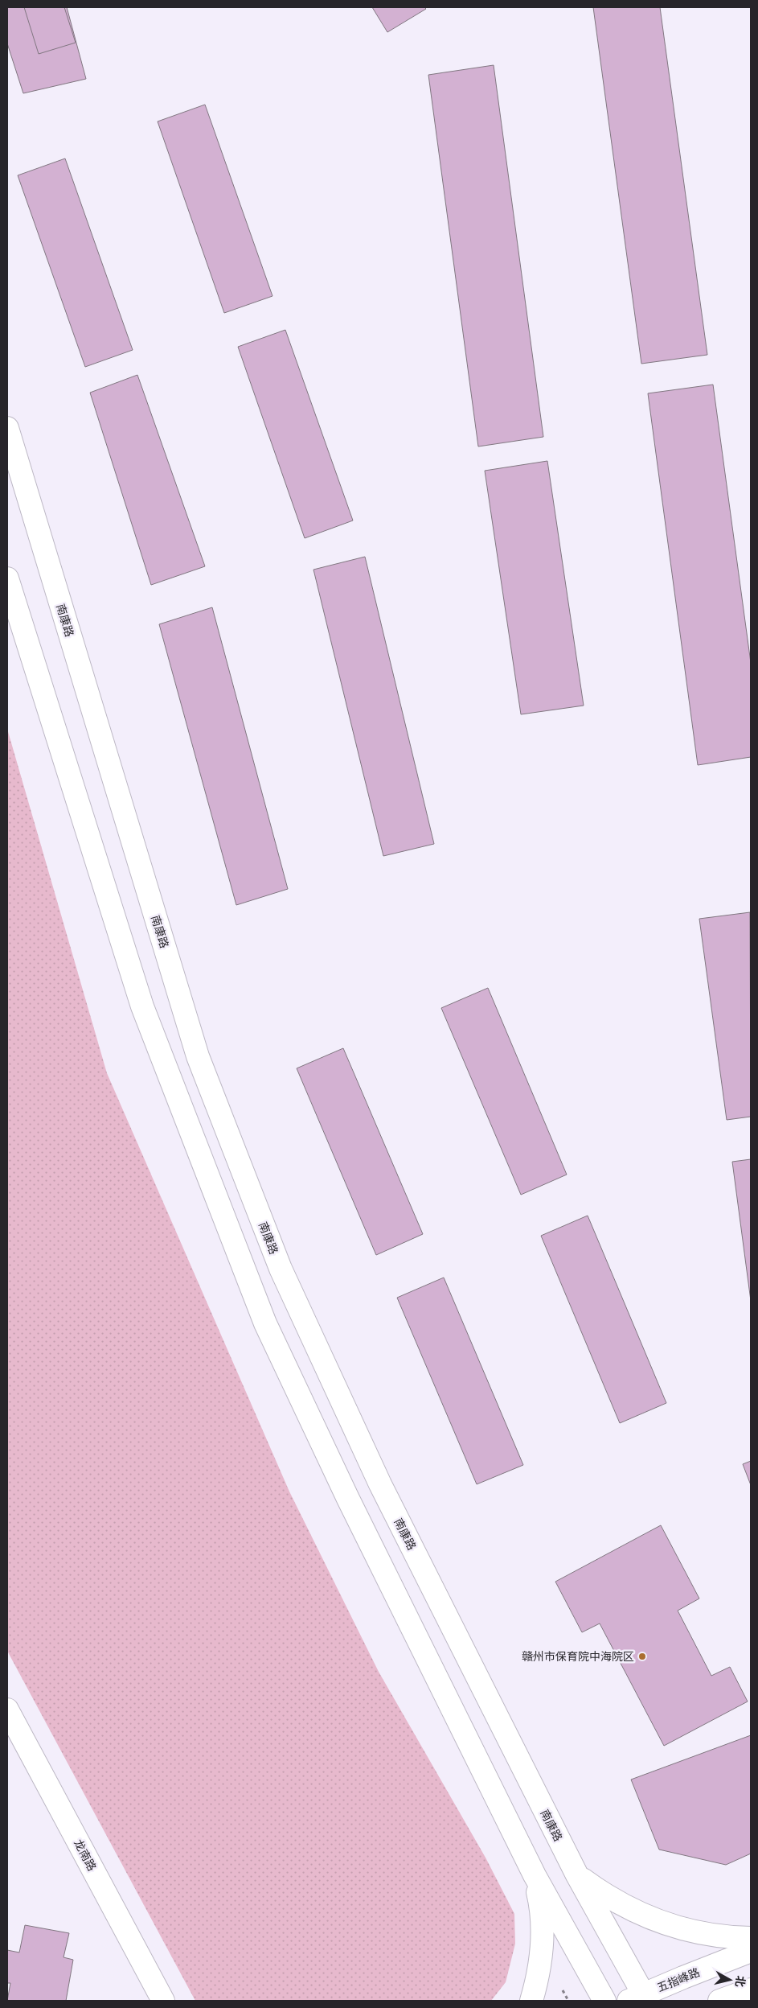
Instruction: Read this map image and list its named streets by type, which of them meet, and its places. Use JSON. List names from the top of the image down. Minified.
{"streets":{"main road":["南康路","龙南路","五指峰路"]},"crossings":[["南康路","五指峰路"]],"places":["赣州市保育院中海院区"],"north":"right"}
